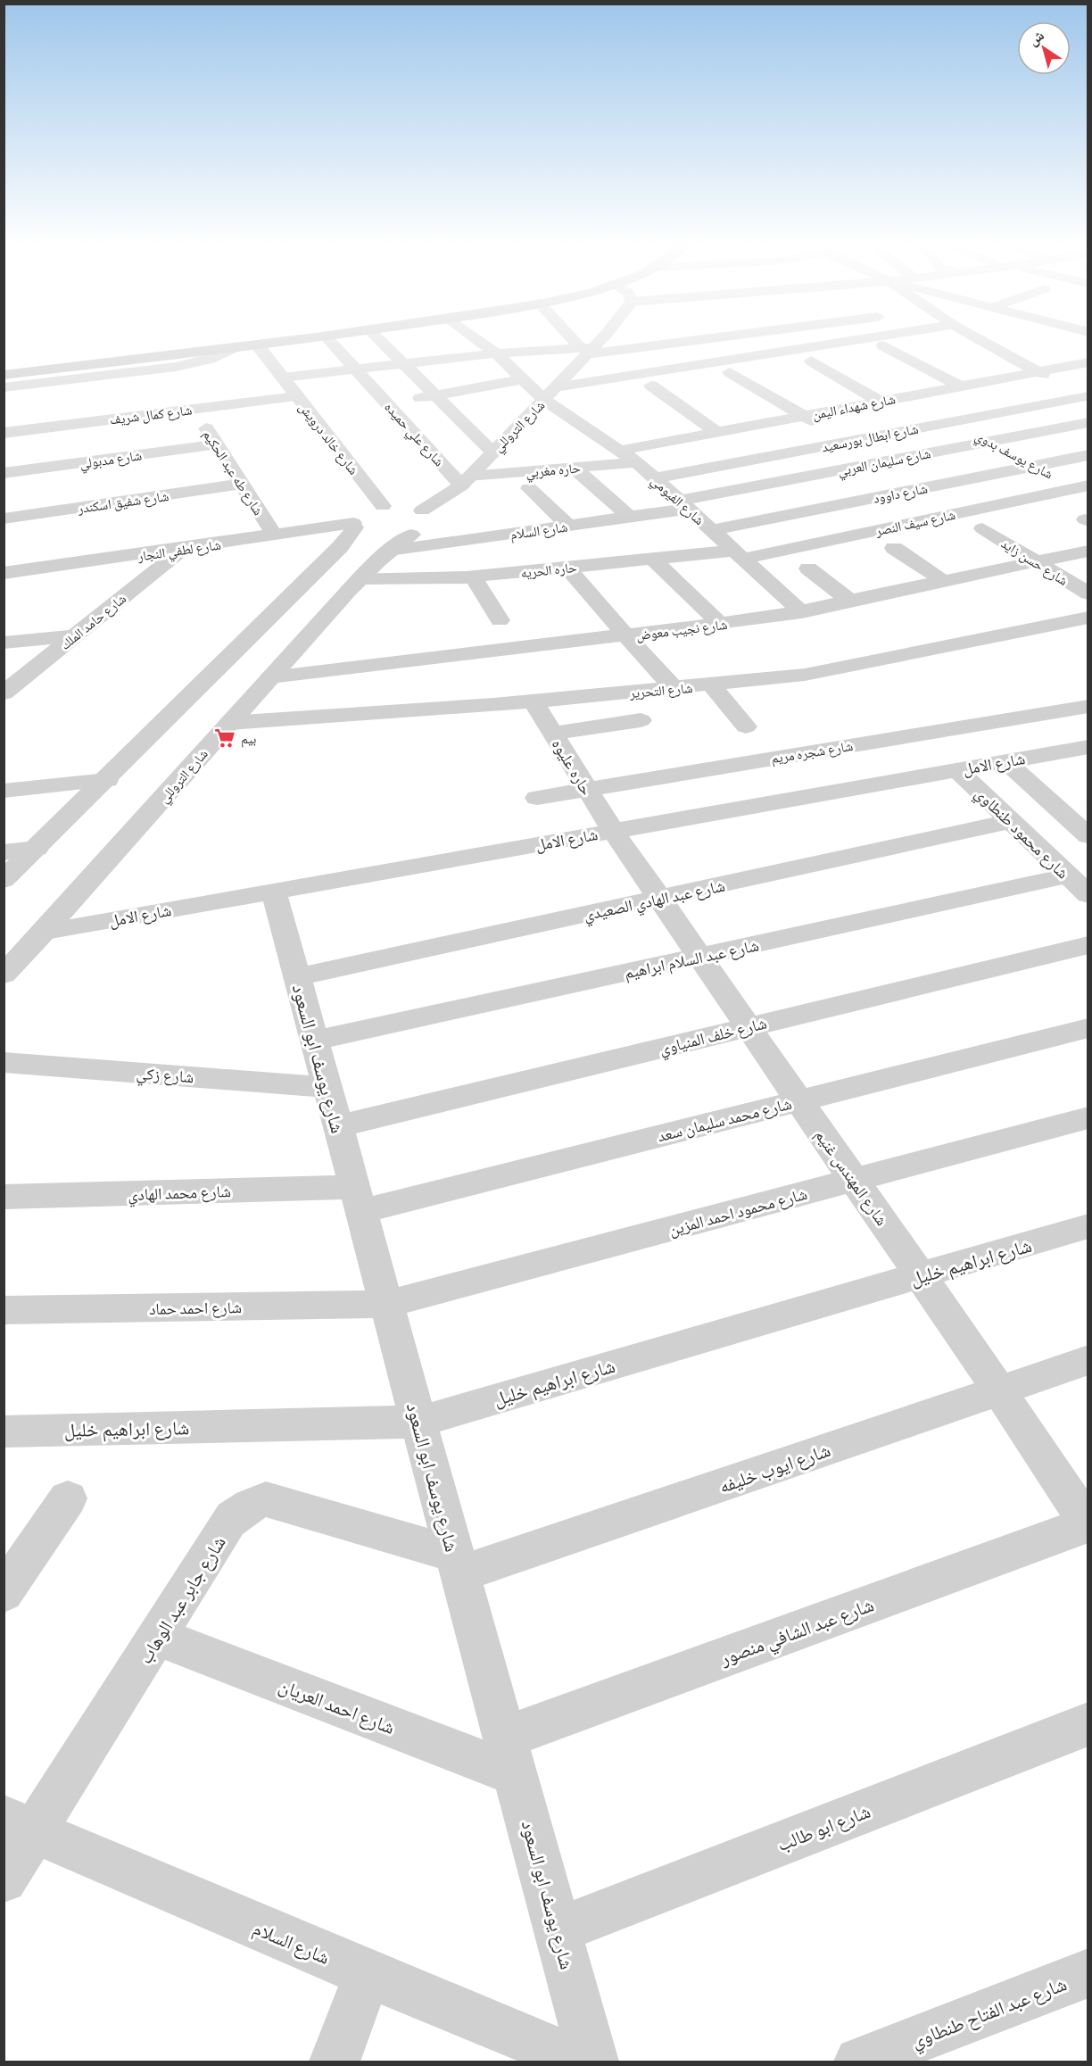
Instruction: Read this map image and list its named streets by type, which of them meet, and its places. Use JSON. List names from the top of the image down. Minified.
{"streets":{"street":["شارع شهداء اليمن","شارع كمال شريف","شارع التروللي","شارع علي حميده","شارع ابطال بورسعيد","شارع خالد درويش","شارع يوسف بدوي","شارع مدبولي","شارع سليمان العربي","حاره مغربي","شارع طه عبد الحكيم","شارع داوود","شارع الفيومي","شارع شفيق اسكندر","شارع سيف النصر","شارع السلام","شارع لطفي النجار","شارع حسن زايد","حاره الحريه","شارع حامد الملك","شارع نجيب معوض","شارع التحرير","شارع شجره مريم","شارع الامل","حاره عليوه","شارع محمود طنطاوي","شارع عبد الهادي الصعيدي","شارع عبد السلام ابراهيم","شارع خلف المنياوي","شارع يوسف ابو السعود","شارع زكي","شارع محمد سليمان سعد","شارع المهندس غنيم","شارع محمد الهادي","شارع محمود احمد المزين","شارع ابراهيم خليل","شارع احمد حماد","شارع ايوب خليفه","شارع جابر عبد الوهاب","شارع عبد الشافي منصور","شارع احمد العريان","شارع ابو طالب","شارع عبد الفتاح طنطاوي"]},"crossings":[["شارع شهداء اليمن","شارع الفيومي"],["شارع كمال شريف","شارع خالد درويش"],["شارع كمال شريف","شارع طه عبد الحكيم"],["شارع التروللي","شارع علي حميده"],["شارع التروللي","حاره مغربي"],["شارع التروللي","شارع الفيومي"],["شارع التروللي","شارع السلام"],["شارع التروللي","شارع لطفي النجار"],["شارع التروللي","حاره الحريه"],["شارع التروللي","شارع نجيب معوض"],["شارع التروللي","شارع التحرير"],["شارع التروللي","شارع الامل"],["شارع علي حميده","حاره مغربي"],["شارع ابطال بورسعيد","شارع يوسف بدوي"],["شارع ابطال بورسعيد","شارع الفيومي"],["شارع يوسف بدوي","شارع سليمان العربي"],["شارع يوسف بدوي","شارع داوود"],["شارع يوسف بدوي","شارع سيف النصر"],["شارع مدبولي","شارع طه عبد الحكيم"],["شارع سليمان العربي","شارع الفيومي"],["شارع سليمان العربي","شارع السلام"],["حاره مغربي","شارع الفيومي"],["شارع طه عبد الحكيم","شارع شفيق اسكندر"],["شارع طه عبد الحكيم","شارع لطفي النجار"],["شارع داوود","شارع الفيومي"],["شارع الفيومي","شارع سيف النصر"],["شارع الفيومي","شارع السلام"],["شارع الفيومي","حاره الحريه"],["شارع الفيومي","شارع نجيب معوض"],["شارع سيف النصر","حاره الحريه"],["شارع السلام","شارع لطفي النجار"],["شارع السلام","شارع جابر عبد الوهاب"],["شارع لطفي النجار","شارع حامد الملك"],["شارع حسن زايد","شارع نجيب معوض"],["شارع التحرير","حاره عليوه"],["شارع شجره مريم","حاره عليوه"],["شارع الامل","حاره عليوه"],["شارع الامل","شارع محمود طنطاوي"],["شارع الامل","شارع يوسف ابو السعود"],["شارع الامل","شارع المهندس غنيم"],["حاره عليوه","شارع المهندس غنيم"],["شارع محمود طنطاوي","شارع عبد الهادي الصعيدي"],["شارع محمود طنطاوي","شارع عبد السلام ابراهيم"],["شارع عبد الهادي الصعيدي","شارع يوسف ابو السعود"],["شارع عبد الهادي الصعيدي","شارع المهندس غنيم"],["شارع عبد السلام ابراهيم","شارع يوسف ابو السعود"],["شارع عبد السلام ابراهيم","شارع المهندس غنيم"],["شارع خلف المنياوي","شارع يوسف ابو السعود"],["شارع خلف المنياوي","شارع المهندس غنيم"],["شارع يوسف ابو السعود","شارع زكي"],["شارع يوسف ابو السعود","شارع محمد سليمان سعد"],["شارع يوسف ابو السعود","شارع محمد الهادي"],["شارع يوسف ابو السعود","شارع محمود احمد المزين"],["شارع يوسف ابو السعود","شارع ابراهيم خليل"],["شارع يوسف ابو السعود","شارع احمد حماد"],["شارع يوسف ابو السعود","شارع ايوب خليفه"],["شارع يوسف ابو السعود","شارع جابر عبد الوهاب"],["شارع يوسف ابو السعود","شارع عبد الشافي منصور"],["شارع يوسف ابو السعود","شارع احمد العريان"],["شارع يوسف ابو السعود","شارع ابو طالب"],["شارع محمد سليمان سعد","شارع المهندس غنيم"],["شارع محمد سليمان سعد","شارع محمد الهادي"],["شارع المهندس غنيم","شارع محمود احمد المزين"],["شارع المهندس غنيم","شارع ابراهيم خليل"],["شارع المهندس غنيم","شارع ايوب خليفه"],["شارع المهندس غنيم","شارع عبد الشافي منصور"],["شارع محمود احمد المزين","شارع احمد حماد"],["شارع ايوب خليفه","شارع جابر عبد الوهاب"],["شارع جابر عبد الوهاب","شارع احمد العريان"],["شارع عبد الشافي منصور","شارع احمد العريان"]],"places":{"supermarket":["بيم"]},"north":"top left"}
